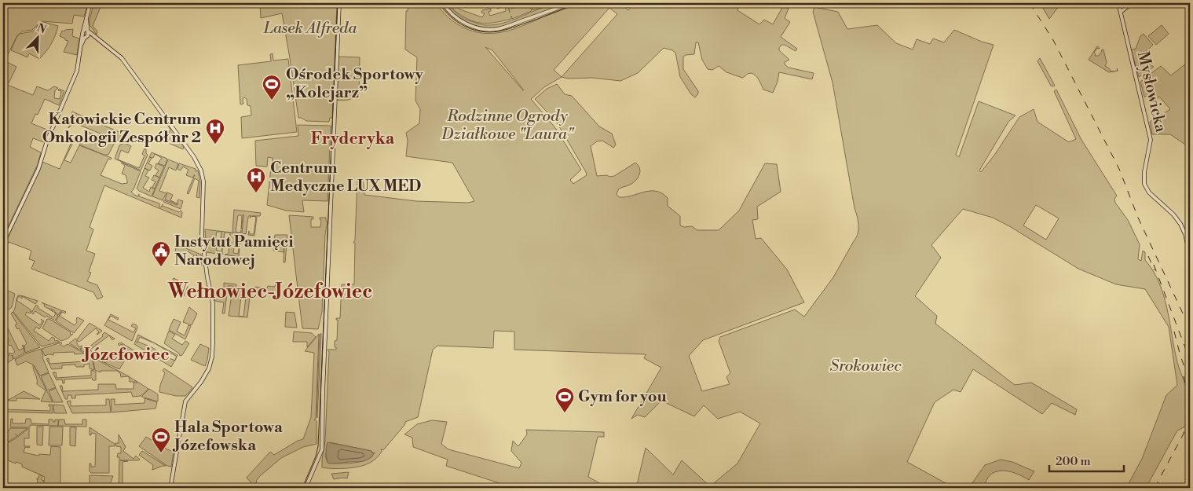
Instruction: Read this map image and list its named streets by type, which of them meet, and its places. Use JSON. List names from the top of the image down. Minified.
{"streets":{"street":["Mysłowicka"]},"districts":["Fryderyka","Wełnowiec-Józefowiec","Józefowiec"],"parks":["Lasek Alfreda","Rodzinne Ogrody Działkowe \"Laura\"","Srokowiec"],"places":{"sports":["Ośrodek Sportowy „Kolejarz”","Gym for you","Hala Sportowa Józefowska"],"hospital":["Katowickie Centrum Onkologii Zespół nr 2","Centrum Medyczne LUX MED"],"public building":["Instytut Pamięci Narodowej"]},"scale_bar":"200 m","north":"top right"}
